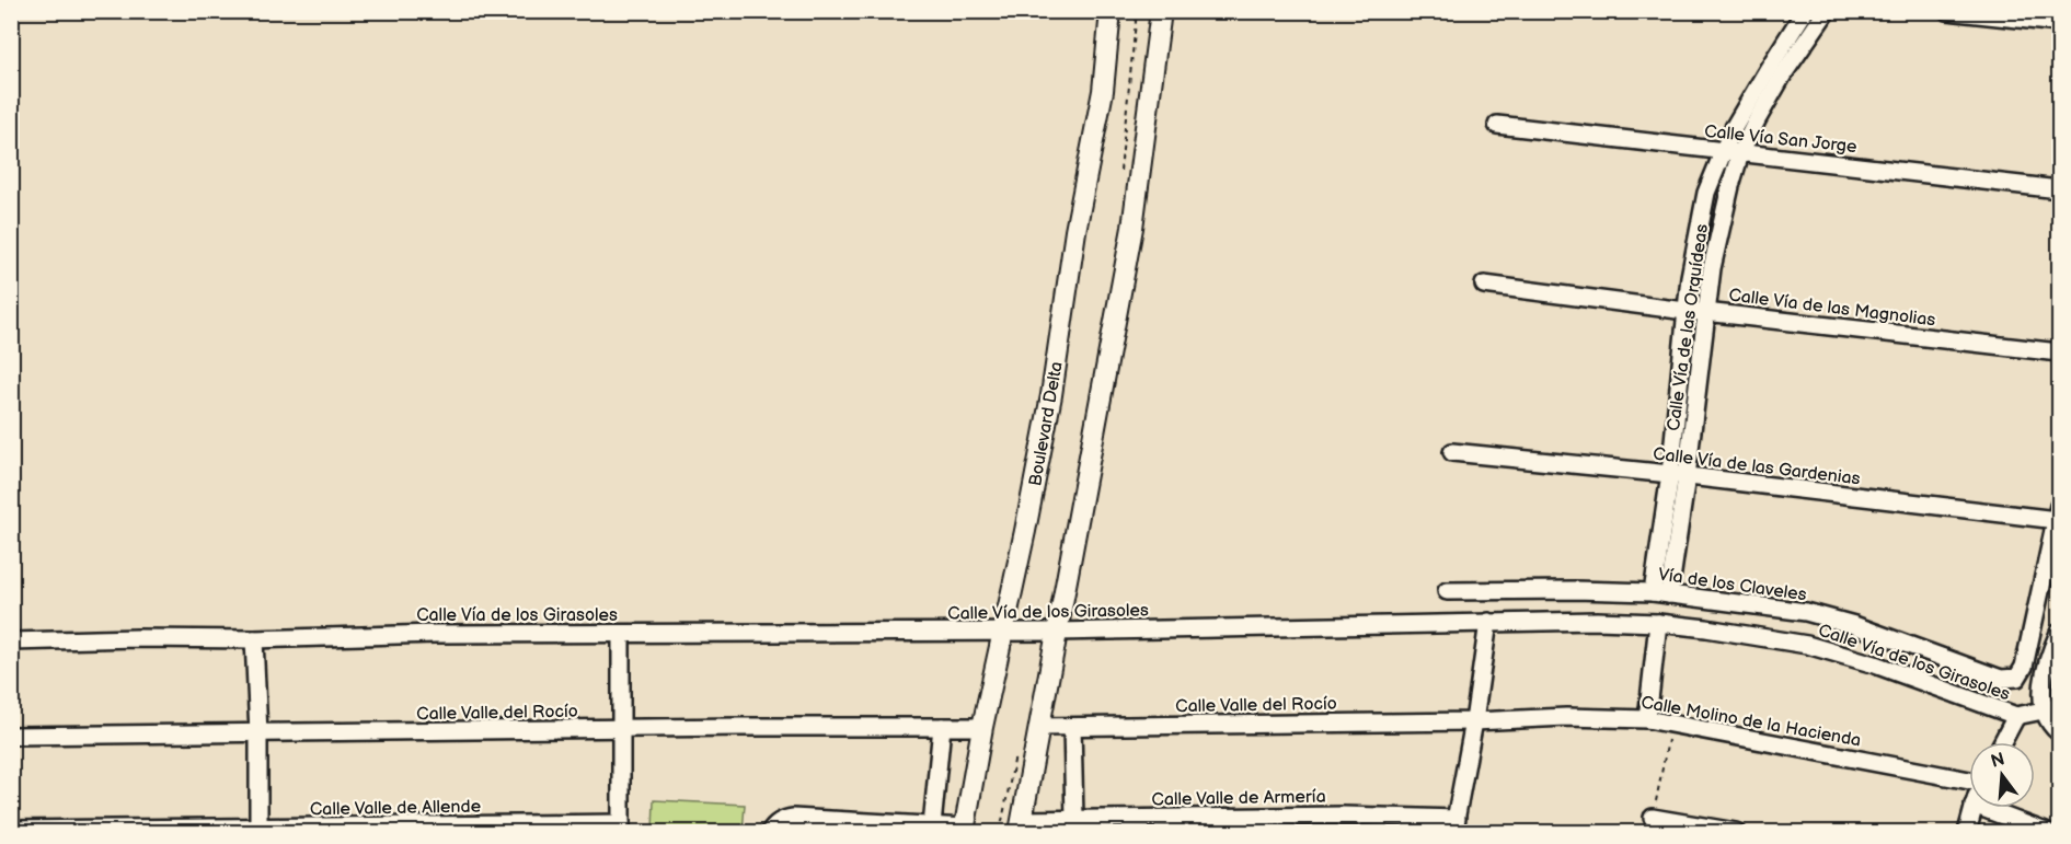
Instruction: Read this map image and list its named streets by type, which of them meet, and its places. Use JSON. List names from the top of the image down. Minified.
{"streets":{"main road":["Boulevard Delta"],"street":["Calle Vía San Jorge","Calle Vía de las Magnolias","Calle Vía de las Orquídeas","Calle Vía de las Gardenias","Vía de los Claveles","Calle Vía de los Girasoles","Calle Valle del Rocío","Calle Molino de la Hacienda","Calle Valle de Armería","Calle Valle de Allende"]},"crossings":[["Calle Vía San Jorge","Calle Vía de las Orquídeas"],["Calle Vía de las Magnolias","Calle Vía de las Orquídeas"],["Calle Vía de las Orquídeas","Calle Vía de las Gardenias"],["Calle Vía de las Orquídeas","Vía de los Claveles"],["Boulevard Delta","Calle Vía de los Girasoles"],["Boulevard Delta","Calle Valle del Rocío"],["Calle Vía de las Gardenias","Vía de los Claveles"],["Calle Valle del Rocío","Calle Molino de la Hacienda"]],"north":"top"}
